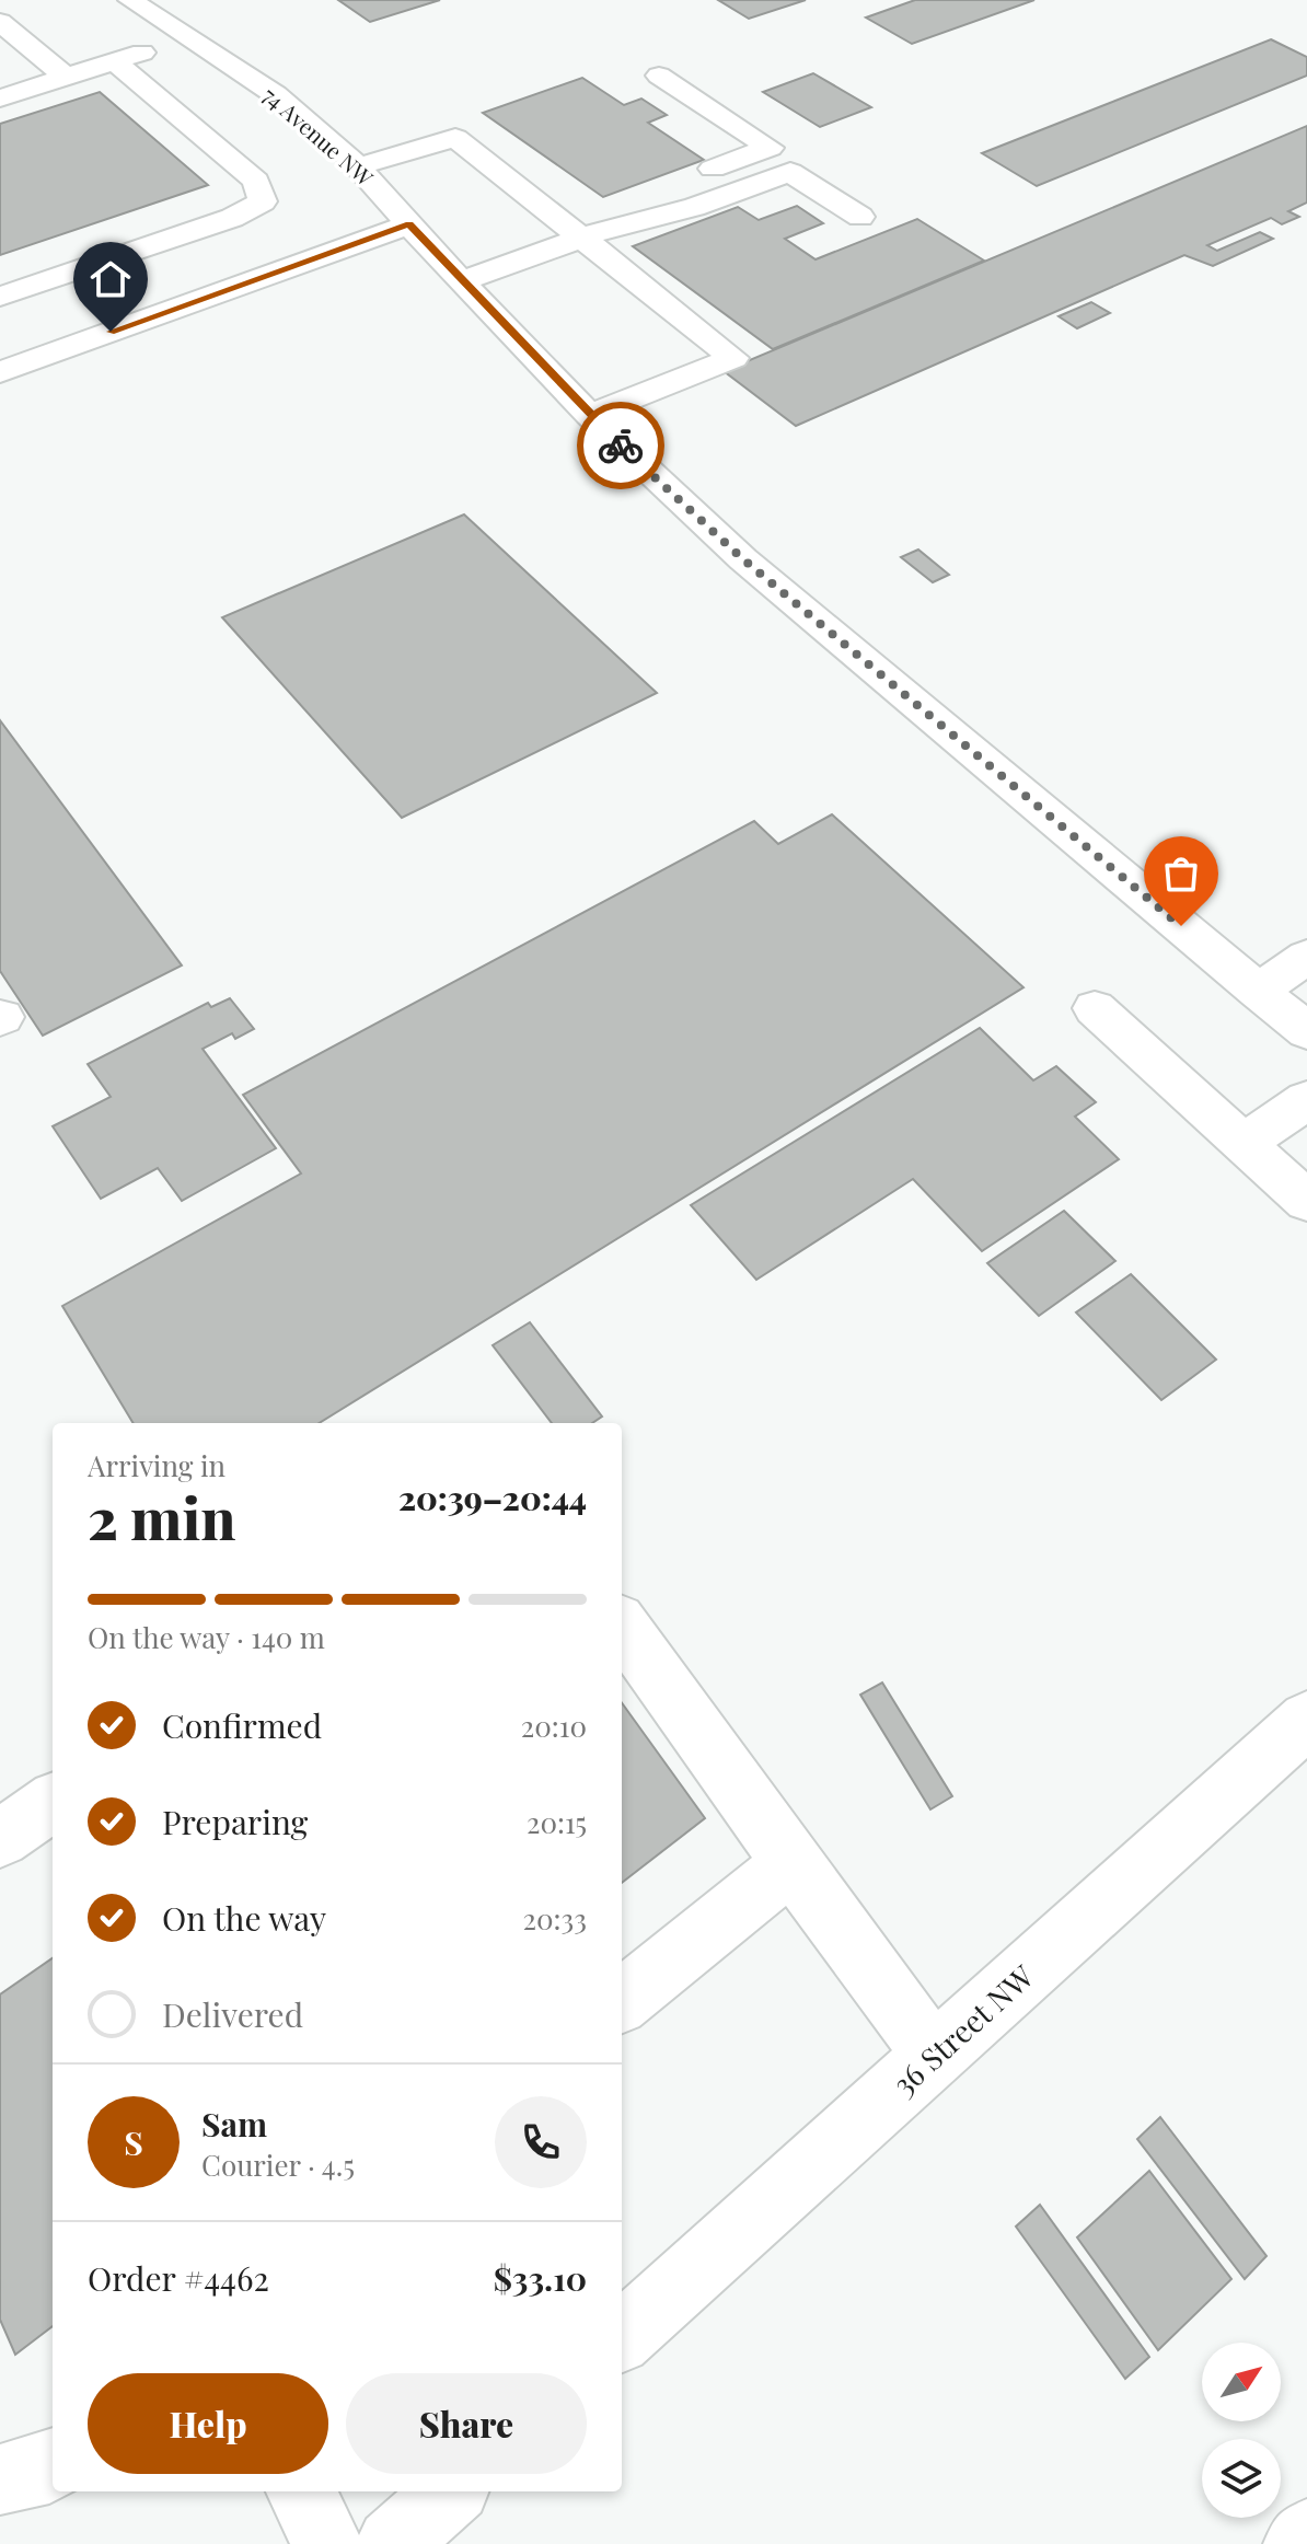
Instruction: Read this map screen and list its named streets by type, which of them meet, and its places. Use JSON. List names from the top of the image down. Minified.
{"streets":{"street":["74 Avenue NW","36 Street NW"]},"north":"top right","page":{"heading":["2 min","Arriving in","20:39–20:44"],"panel":["Sam","Courier · 4.5","Order #4462","$33.10"],"bar":"On the way · 140 m","list":[["Confirmed","20:10"],["Preparing","20:15"],["On the way","20:33"],"Delivered"],"round":"S","buttons":["Help","Share"]}}
